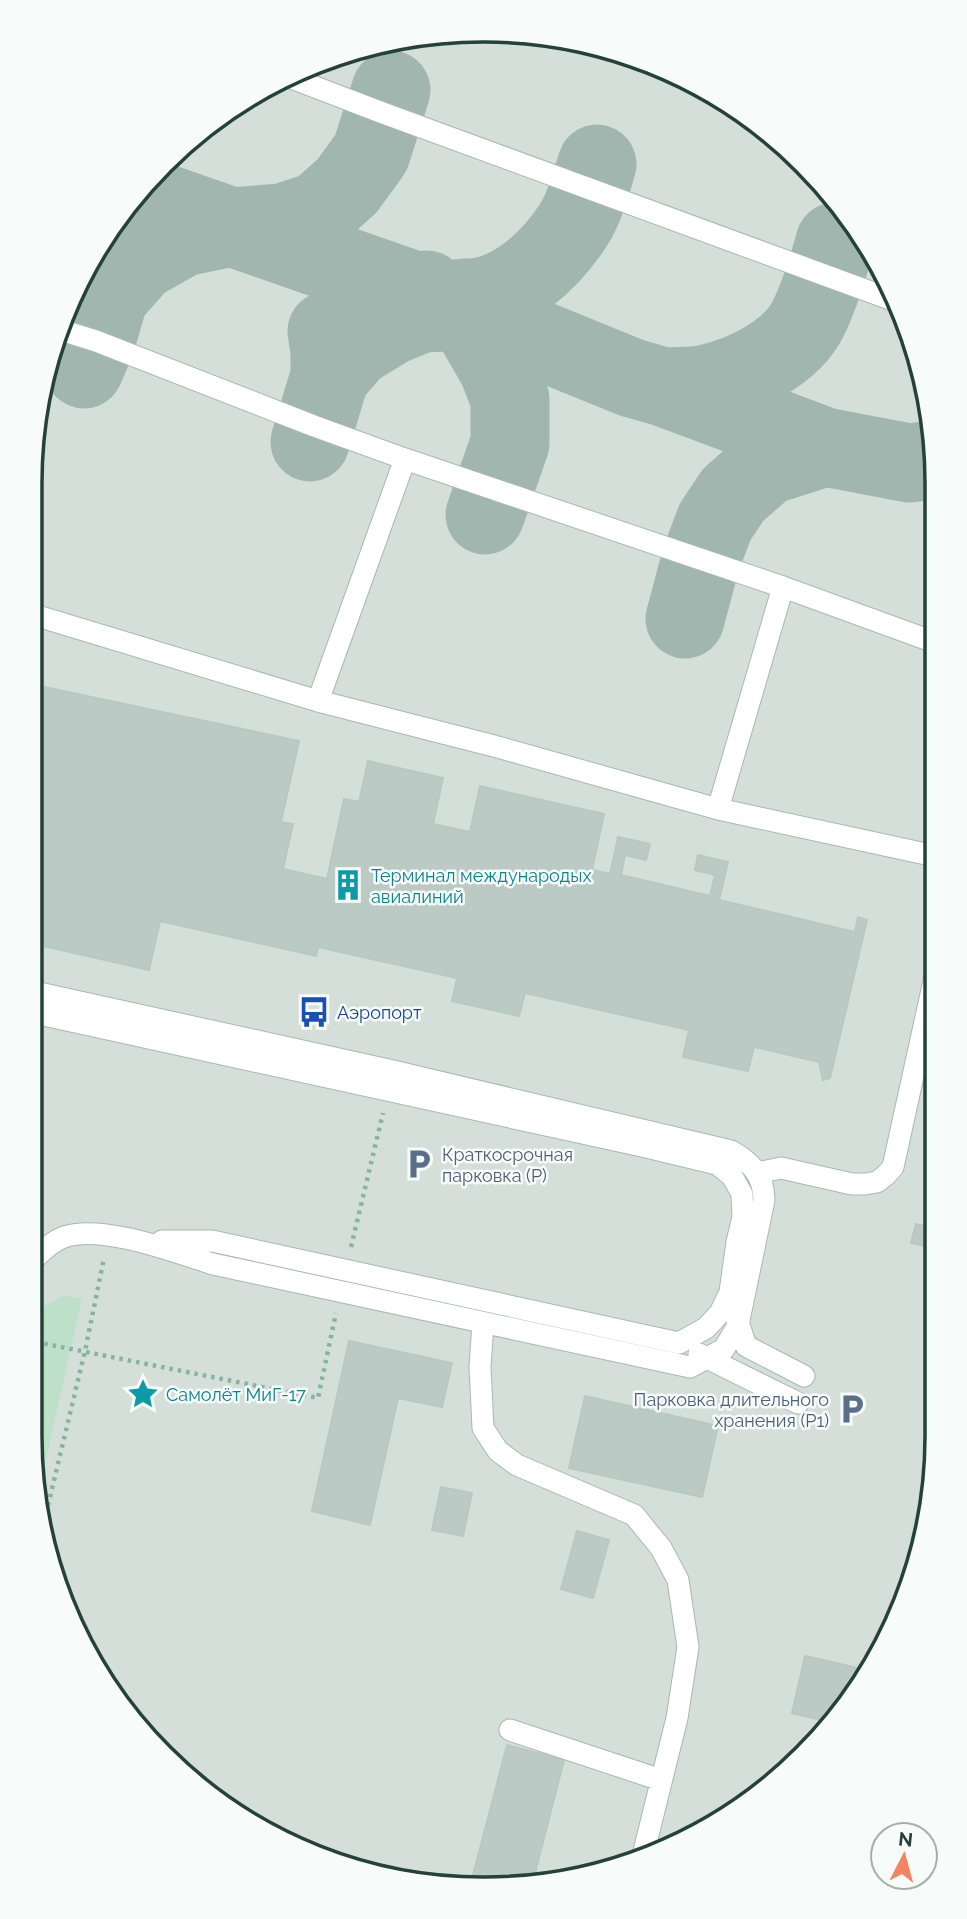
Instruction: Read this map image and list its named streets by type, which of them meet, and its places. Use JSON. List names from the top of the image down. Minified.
{"places":{"building":["Терминал международых авиалиний"],"bus stop":["Аэропорт"],"parking":["Краткосрочная парковка (P)","Парковка длительного хранения (P1)"],"place":["Самолёт МиГ-17"]},"north":"top"}
